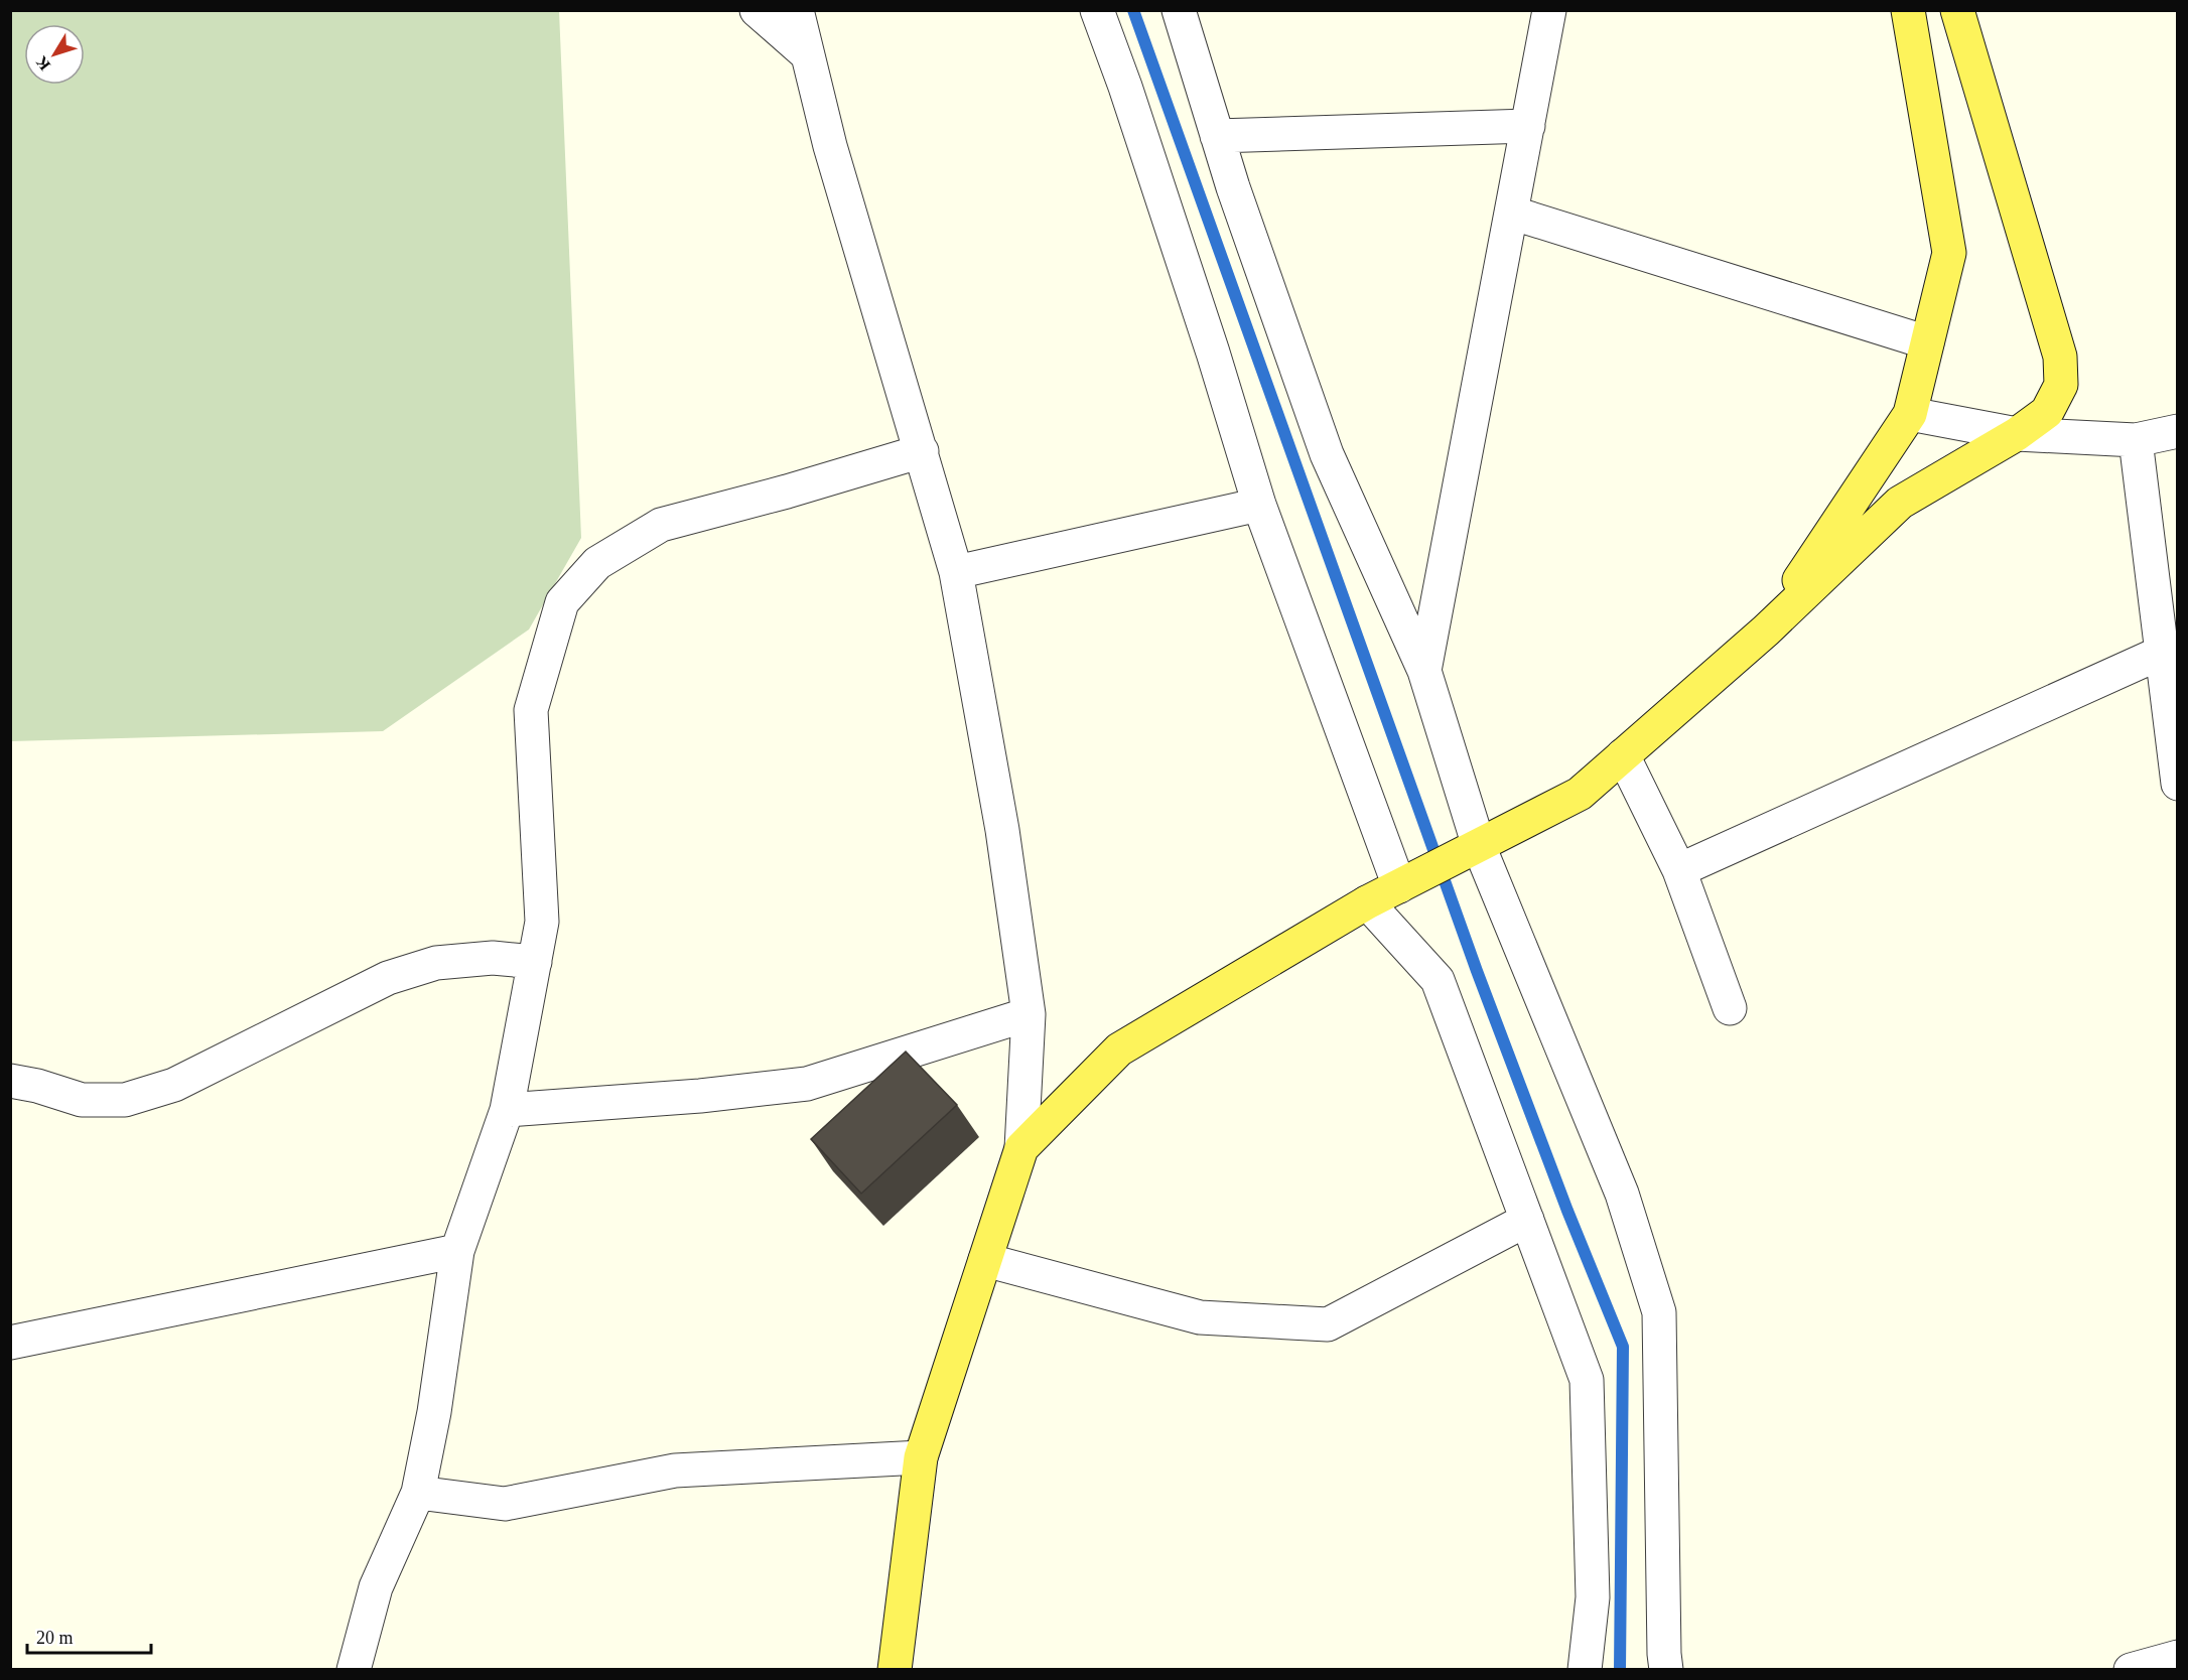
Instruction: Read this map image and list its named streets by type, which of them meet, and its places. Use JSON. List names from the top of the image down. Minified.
{"scale_bar":"20 m","north":"bottom left"}
